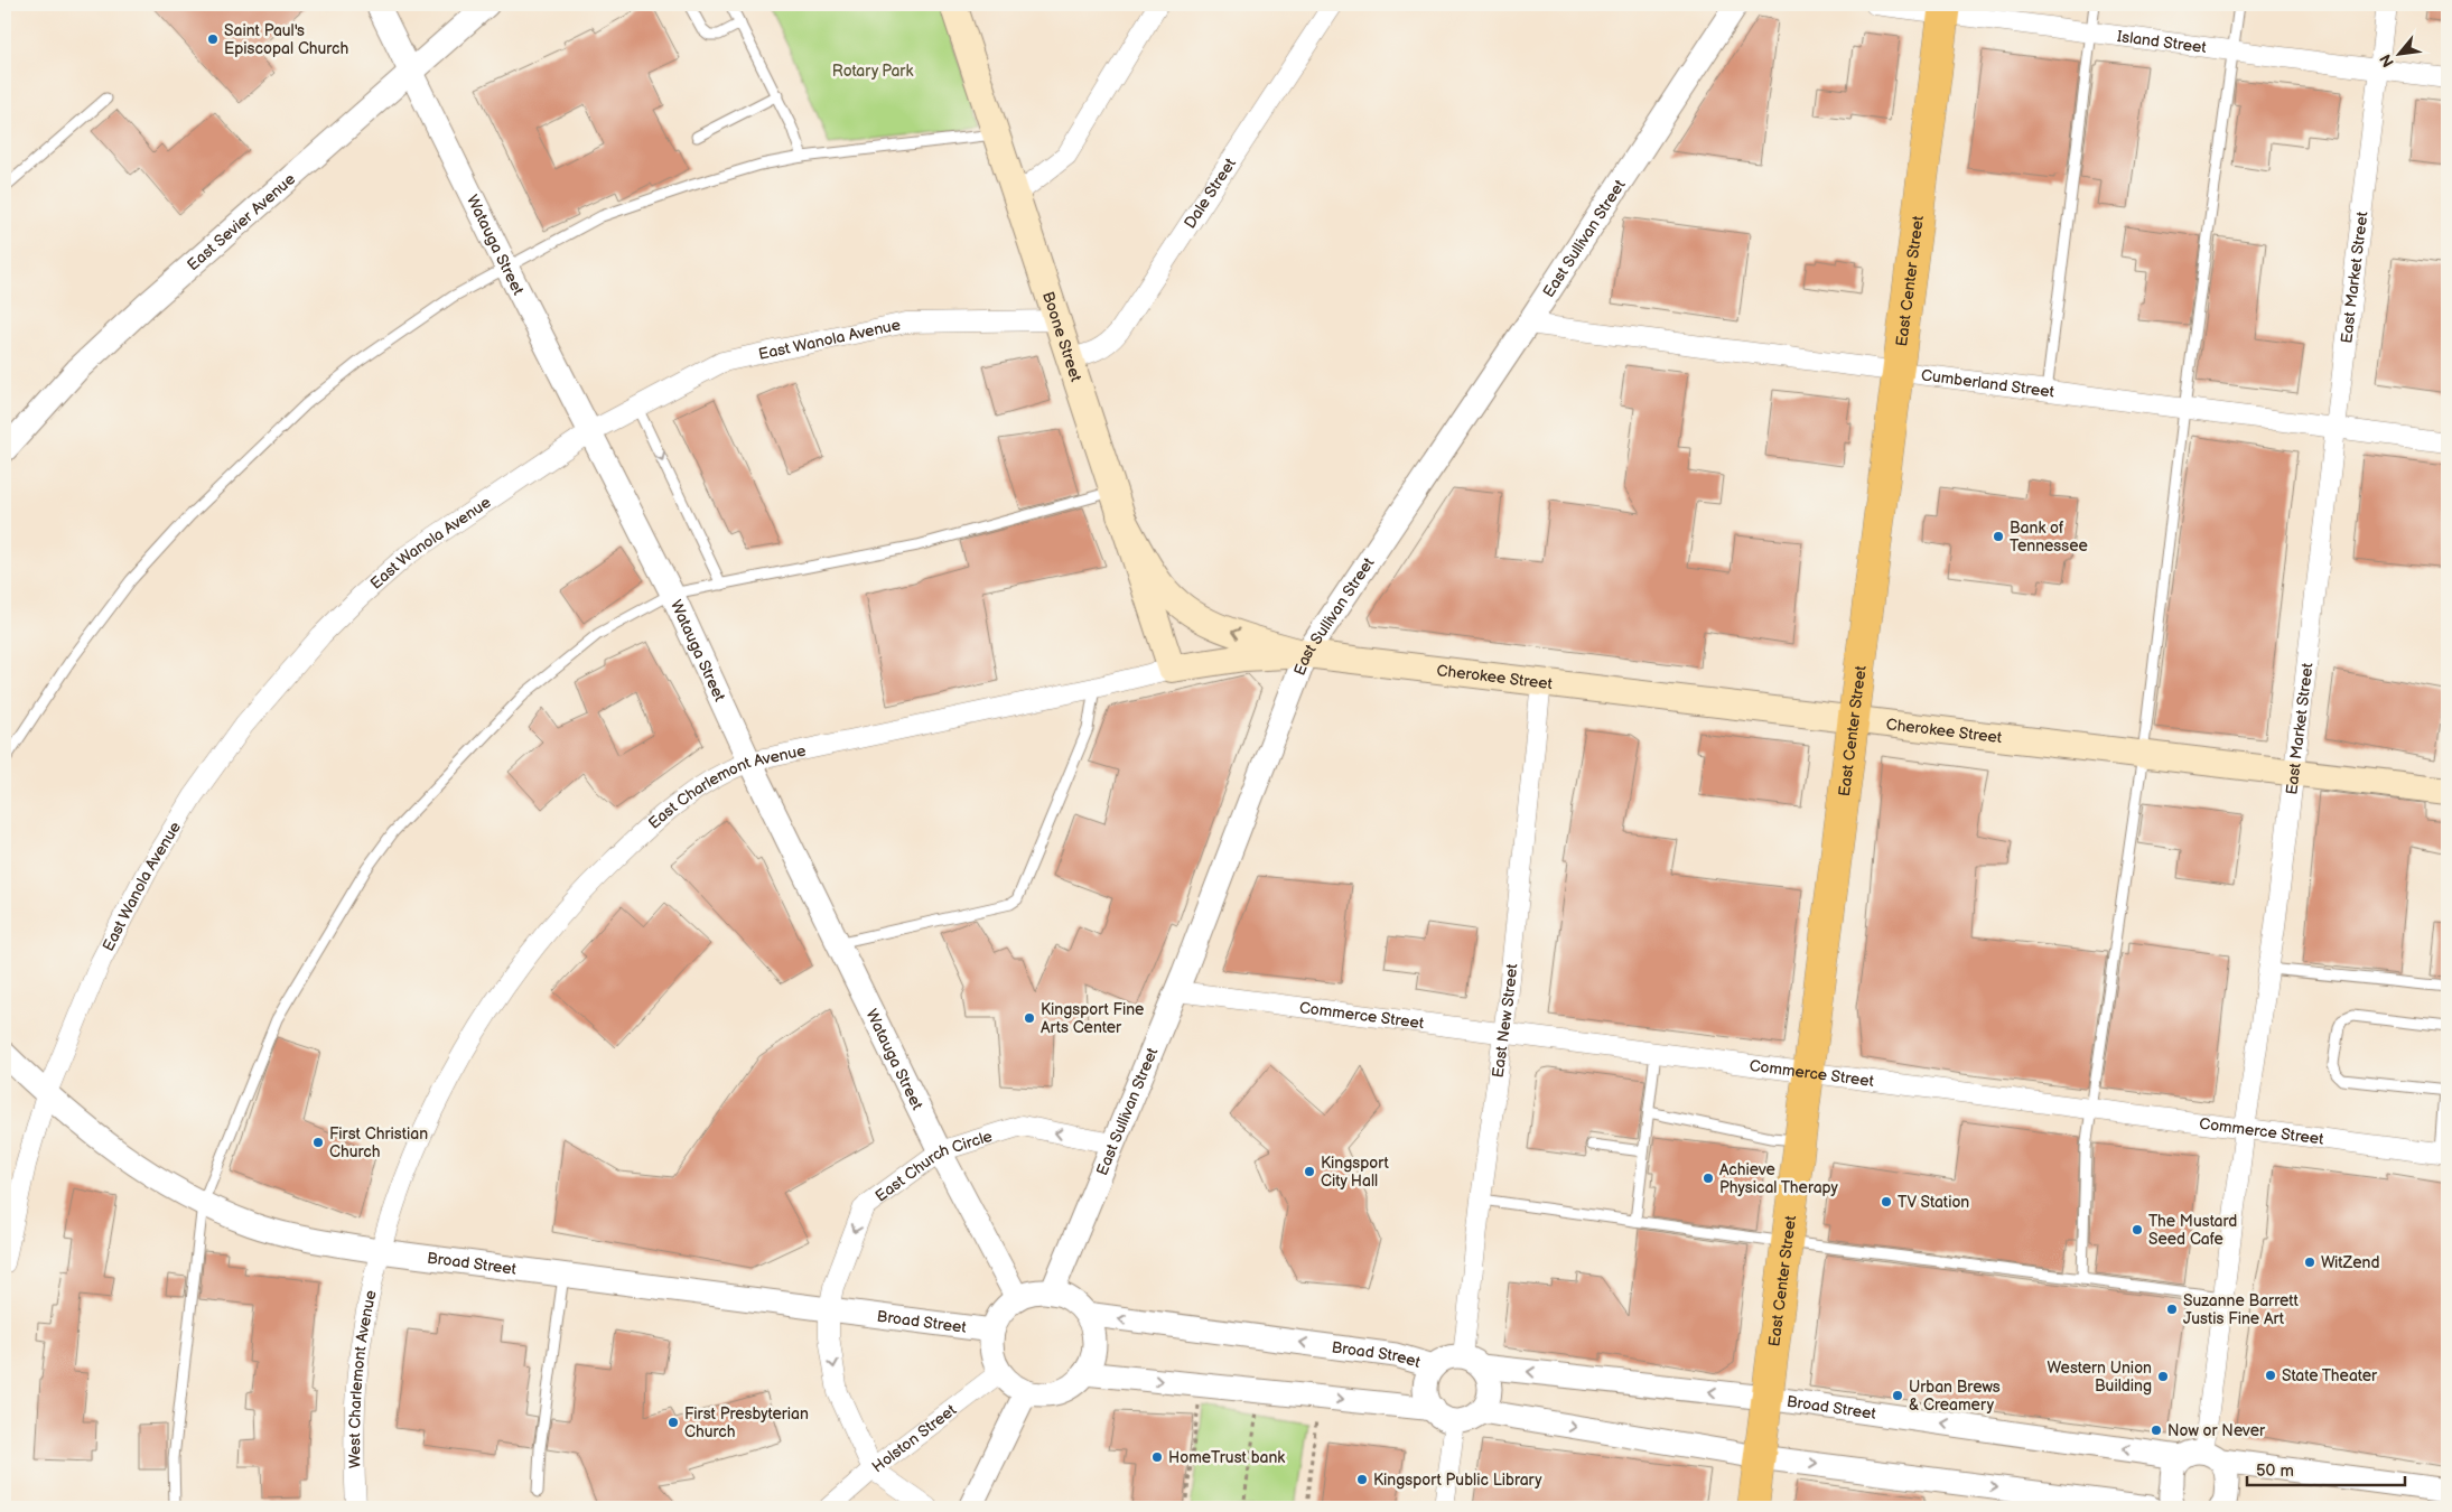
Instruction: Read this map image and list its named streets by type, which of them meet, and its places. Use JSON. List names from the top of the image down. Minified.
{"streets":{"main road":["East Center Street","Boone Street","Cherokee Street","East Charlemont Avenue"],"street":["Island Street","Dale Street","East Sevier Avenue","East Sullivan Street","Watauga Street","East Market Street","East Wanola Avenue","Cumberland Street","Commerce Street","East New Street","East Church Circle","Broad Street","West Charlemont Avenue","Holston Street"]},"crossings":[["Island Street","East Market Street"],["Island Street","East Center Street"],["Dale Street","Boone Street"],["East Sevier Avenue","Watauga Street"],["East Sullivan Street","Watauga Street"],["East Sullivan Street","Cumberland Street"],["East Sullivan Street","Cherokee Street"],["East Sullivan Street","East Charlemont Avenue"],["East Sullivan Street","Commerce Street"],["East Sullivan Street","East Church Circle"],["East Sullivan Street","Broad Street"],["East Sullivan Street","Holston Street"],["Watauga Street","East Wanola Avenue"],["Watauga Street","East Charlemont Avenue"],["Watauga Street","East Church Circle"],["Watauga Street","Broad Street"],["Watauga Street","Holston Street"],["East Market Street","Cumberland Street"],["East Market Street","Cherokee Street"],["East Market Street","Commerce Street"],["East Market Street","Broad Street"],["East Center Street","Cumberland Street"],["East Center Street","Cherokee Street"],["East Center Street","Commerce Street"],["East Center Street","Broad Street"],["Boone Street","East Wanola Avenue"],["Boone Street","East Charlemont Avenue"],["East Wanola Avenue","Broad Street"],["Cherokee Street","East Charlemont Avenue"],["Cherokee Street","East New Street"],["East Charlemont Avenue","Broad Street"],["East Charlemont Avenue","West Charlemont Avenue"],["Commerce Street","East New Street"],["East New Street","Broad Street"],["East Church Circle","Broad Street"],["East Church Circle","Holston Street"],["Broad Street","West Charlemont Avenue"],["Broad Street","Holston Street"]],"parks":["Rotary Park"],"places":["Saint Paul's Episcopal Church","Bank of Tennessee","Kingsport Fine Arts Center","First Christian Church","Kingsport City Hall","Achieve Physical Therapy","TV Station","The Mustard Seed Cafe","WitZend","Suzanne Barrett Justis Fine Art","State Theater","Western Union Building","Urban Brews & Creamery","First Presbyterian Church","Now or Never","HomeTrust bank","Kingsport Public Library"],"scale_bar":"50 m","north":"bottom left"}
